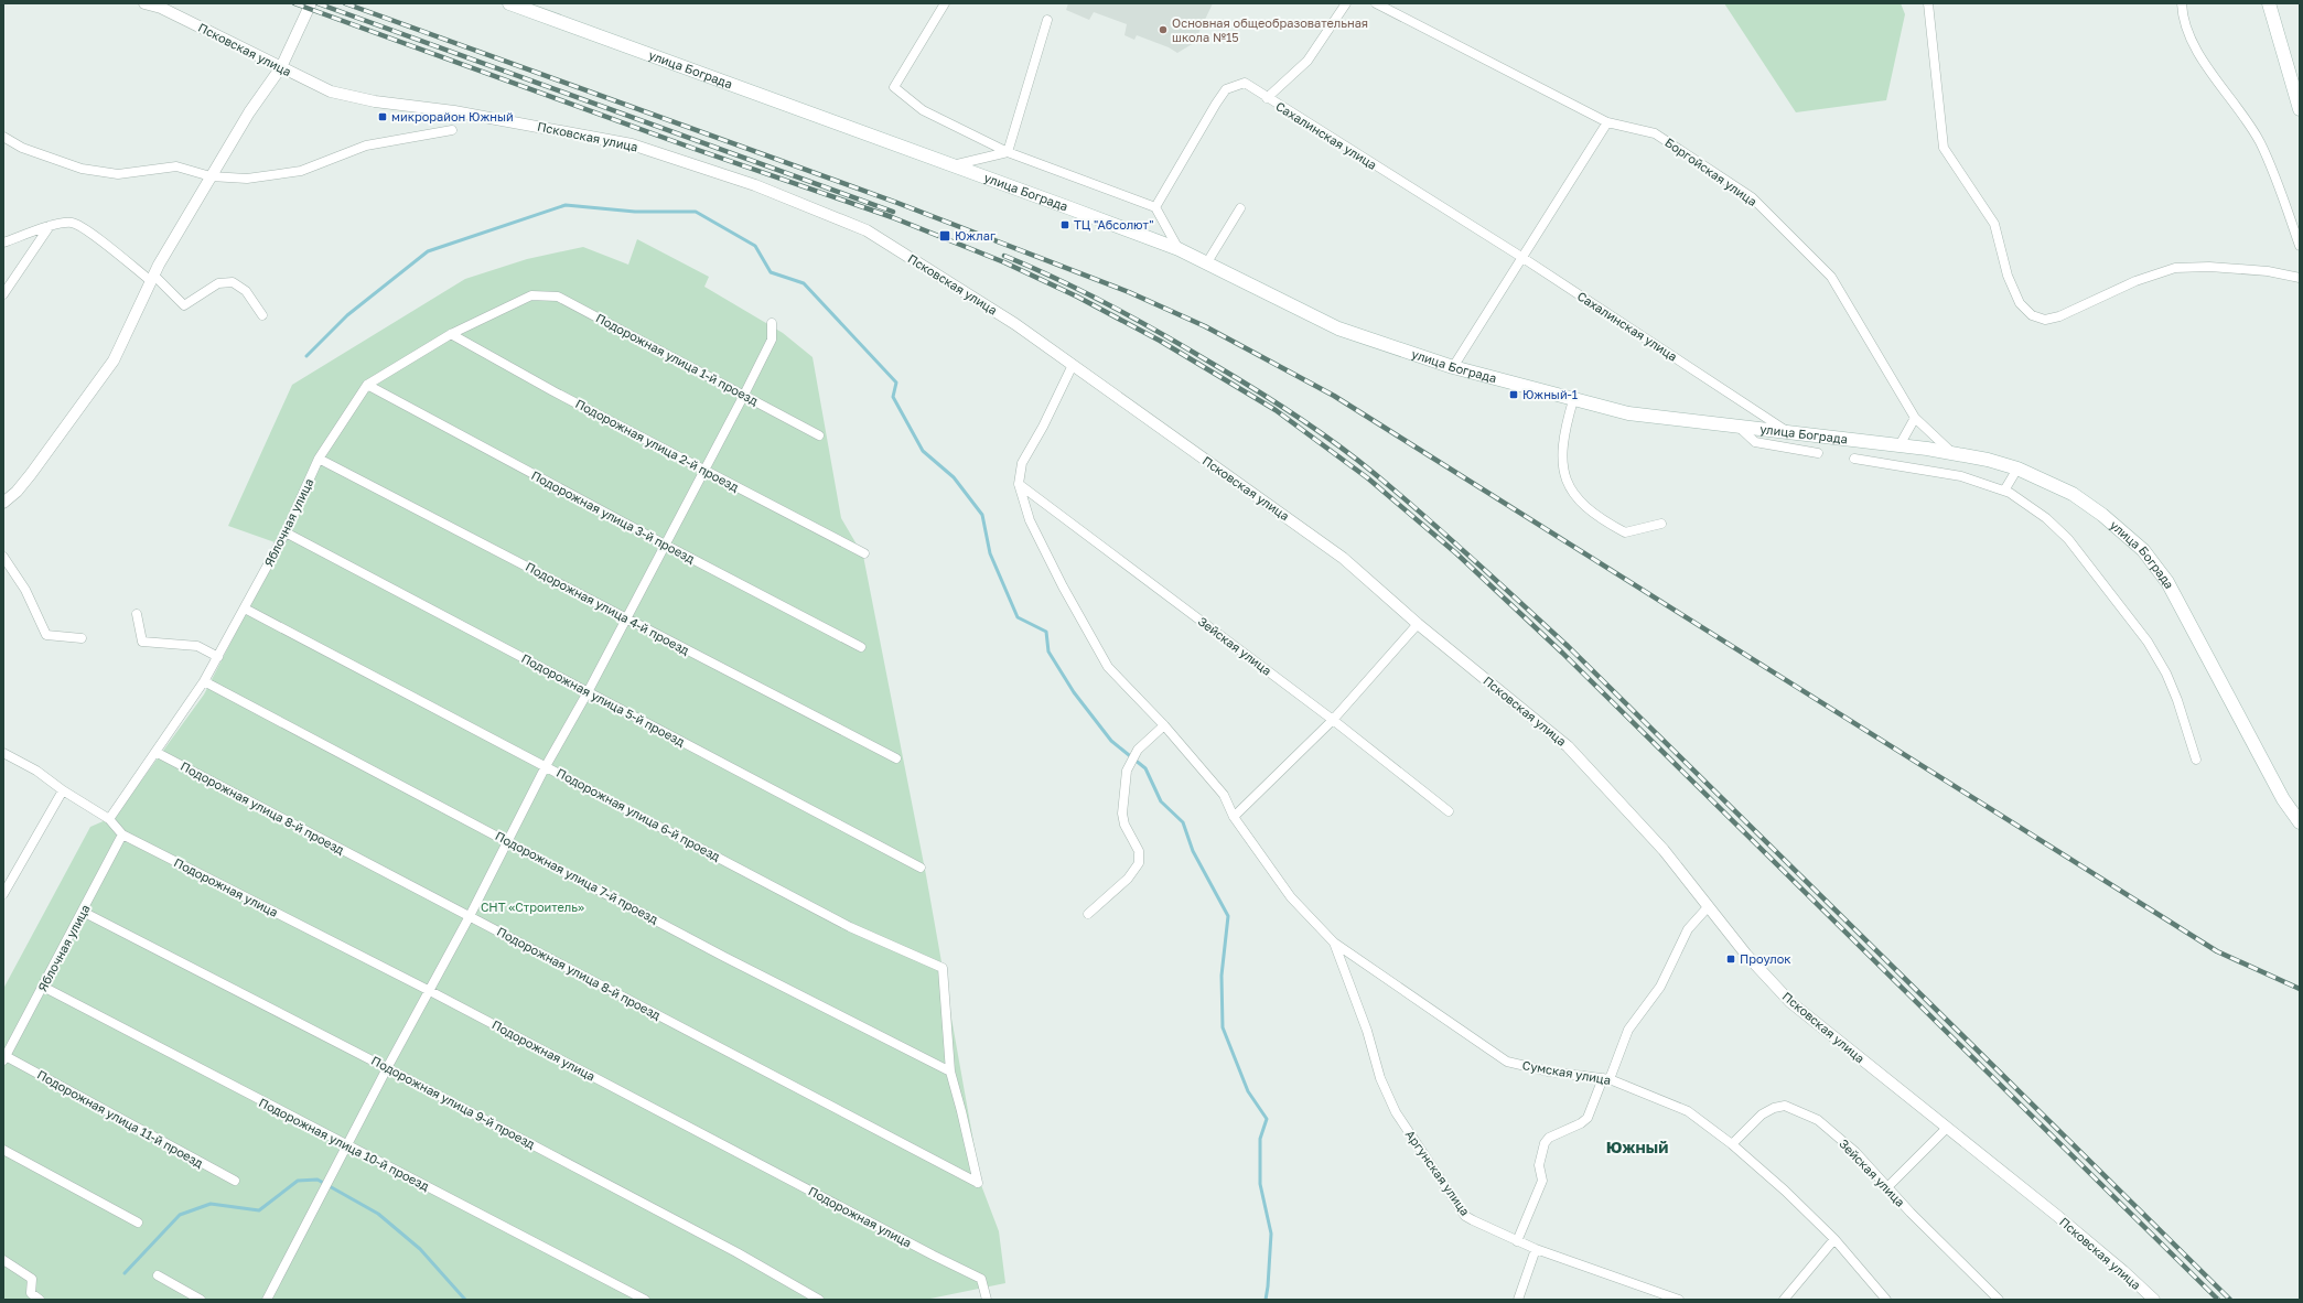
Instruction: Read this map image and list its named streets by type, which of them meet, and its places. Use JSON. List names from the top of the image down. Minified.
{"streets":{"main road":["улица Бограда"],"street":["Псковская улица","Сахалинская улица","Боргойская улица","Подорожная улица 1-й проезд","Подорожная улица 2-й проезд","Подорожная улица 3-й проезд","Яблочная улица","Подорожная улица 4-й проезд","Зейская улица","Подорожная улица 5-й проезд","Подорожная улица 8-й проезд","Подорожная улица 6-й проезд","Подорожная улица 7-й проезд","Подорожная улица","Сумская улица","Подорожная улица 9-й проезд","Подорожная улица 11-й проезд","Подорожная улица 10-й проезд","Аргунская улица"]},"crossings":[["улица Бограда","Сахалинская улица"],["улица Бограда","Боргойская улица"],["Подорожная улица 1-й проезд","Яблочная улица"],["Подорожная улица 2-й проезд","Яблочная улица"],["Подорожная улица 3-й проезд","Яблочная улица"],["Яблочная улица","Подорожная улица 4-й проезд"],["Яблочная улица","Подорожная улица 5-й проезд"],["Яблочная улица","Подорожная улица 8-й проезд"],["Яблочная улица","Подорожная улица 6-й проезд"],["Яблочная улица","Подорожная улица 7-й проезд"],["Яблочная улица","Подорожная улица"],["Яблочная улица","Подорожная улица 9-й проезд"],["Яблочная улица","Подорожная улица 11-й проезд"],["Яблочная улица","Подорожная улица 10-й проезд"],["Зейская улица","Сумская улица"],["Подорожная улица 8-й проезд","Подорожная улица 6-й проезд"],["Подорожная улица 8-й проезд","Подорожная улица 7-й проезд"],["Подорожная улица 6-й проезд","Подорожная улица 7-й проезд"],["Сумская улица","Аргунская улица"]],"districts":["Южный"],"parks":["СНТ «Строитель»"],"places":{"other":["Основная общеобразовательная школа №15"],"transit":["микрорайон Южный","ТЦ \"Абсолют\"","Южлаг","Южный-1","Проулок"]}}
